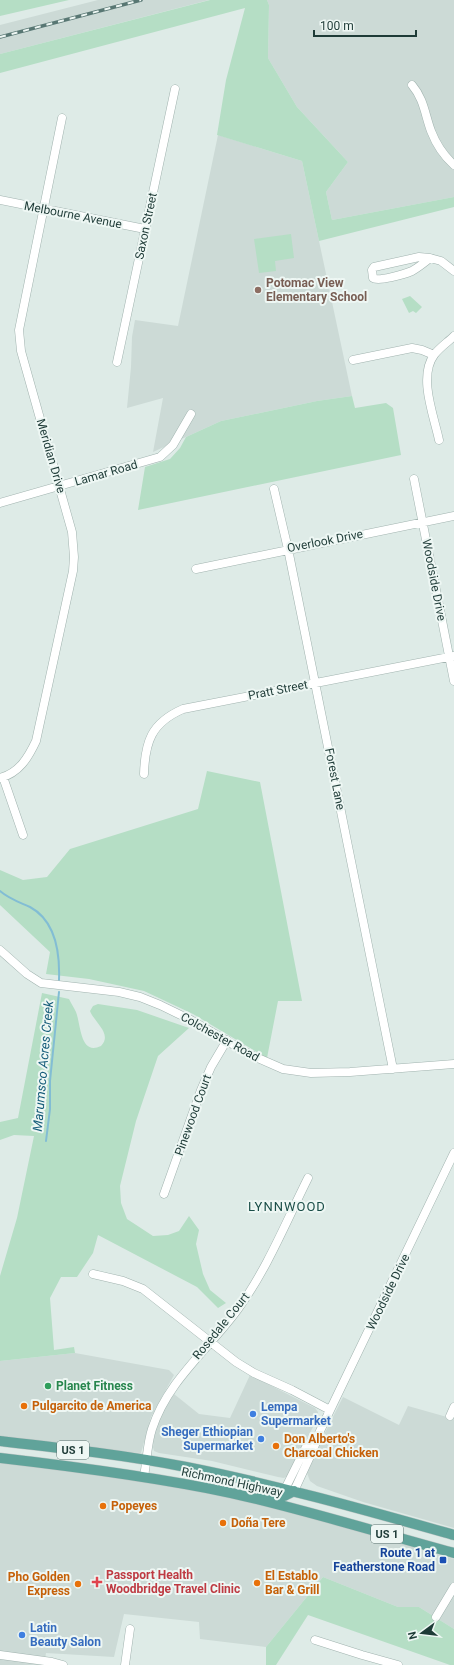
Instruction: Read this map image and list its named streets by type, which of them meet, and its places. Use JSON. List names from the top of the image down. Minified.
{"streets":{"main road":["US 1","Richmond Highway"],"street":["Melbourne Avenue","Saxon Street","Meridian Drive","Lamar Road","Overlook Drive","Woodside Drive","Pratt Street","Forest Lane","Colchester Road","Pinewood Court","Rosedale Court"]},"crossings":[["Melbourne Avenue","Saxon Street"],["Melbourne Avenue","Meridian Drive"],["Meridian Drive","Lamar Road"],["Overlook Drive","Woodside Drive"],["Overlook Drive","Forest Lane"],["Woodside Drive","Pratt Street"],["Woodside Drive","Richmond Highway"],["Pratt Street","Forest Lane"],["Forest Lane","Colchester Road"],["Colchester Road","Pinewood Court"],["Rosedale Court","Richmond Highway"]],"districts":["LYNNWOOD"],"water":["Marumsco Acres Creek"],"places":{"other":["Potomac View Elementary School","Planet Fitness","Pulgarcito de America","Lempa Supermarket","Sheger Ethiopian Supermarket","Don Alberto's Charcoal Chicken","Popeyes","Doña Tere","El Establo Bar & Grill","Pho Golden Express","Latin Beauty Salon"],"transit":["Route 1 at Featherstone Road"],"health":["Passport Health Woodbridge Travel Clinic"]},"scale_bar":"100 m","north":"left"}
